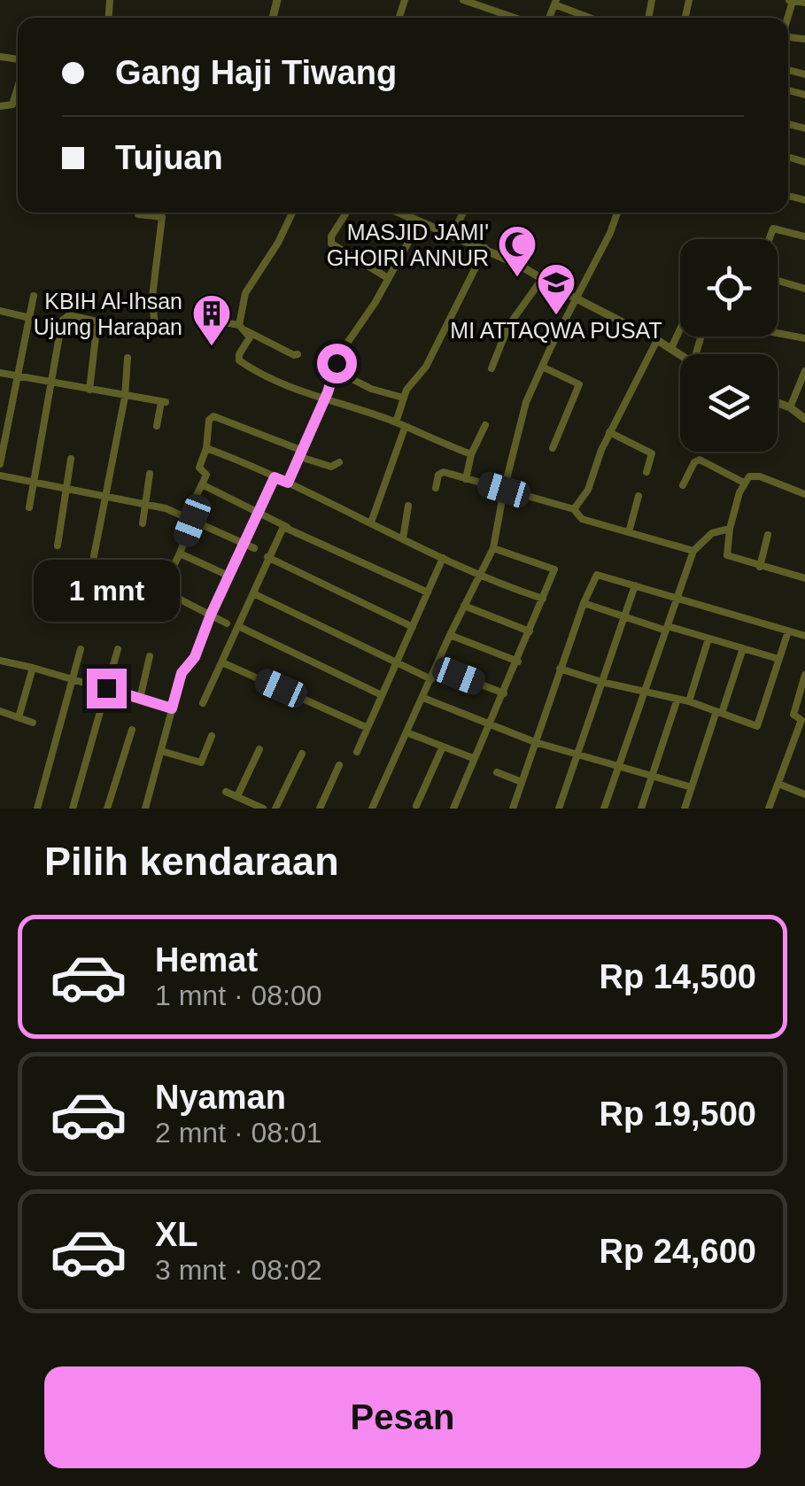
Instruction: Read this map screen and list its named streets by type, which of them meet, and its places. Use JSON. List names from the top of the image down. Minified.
{"places":{"mosque":["MASJID JAMI' GHOIRI ANNUR"],"school or university":["MI ATTAQWA PUSAT"],"building":["KBIH Al-Ihsan Ujung Harapan"]},"page":{"banner":["Gang Haji Tiwang","Tujuan"],"bubble":"1 mnt","heading":"Pilih kendaraan","list":[{"name":"Hemat","note":"1 mnt · 08:00","value":"Rp 14,500"},{"name":"Nyaman","note":"2 mnt · 08:01","value":"Rp 19,500"},{"name":"XL","note":"3 mnt · 08:02","value":"Rp 24,600"}],"buttons":"Pesan"}}
